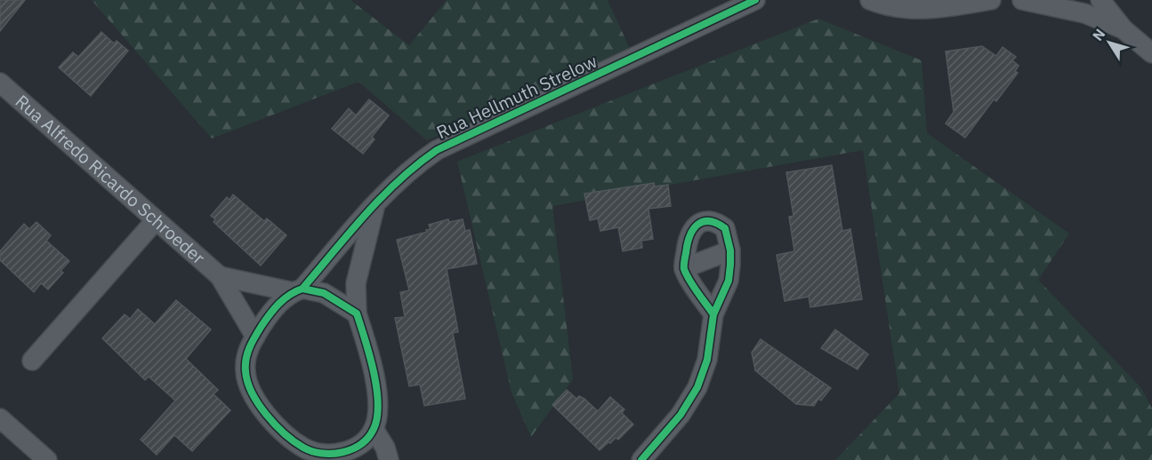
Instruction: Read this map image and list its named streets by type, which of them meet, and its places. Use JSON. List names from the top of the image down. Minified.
{"streets":{"street":["Rua Hellmuth Strelow","Rua Alfredo Ricardo Schroeder"]},"crossings":[["Rua Hellmuth Strelow","Rua Alfredo Ricardo Schroeder"]],"north":"top left"}
